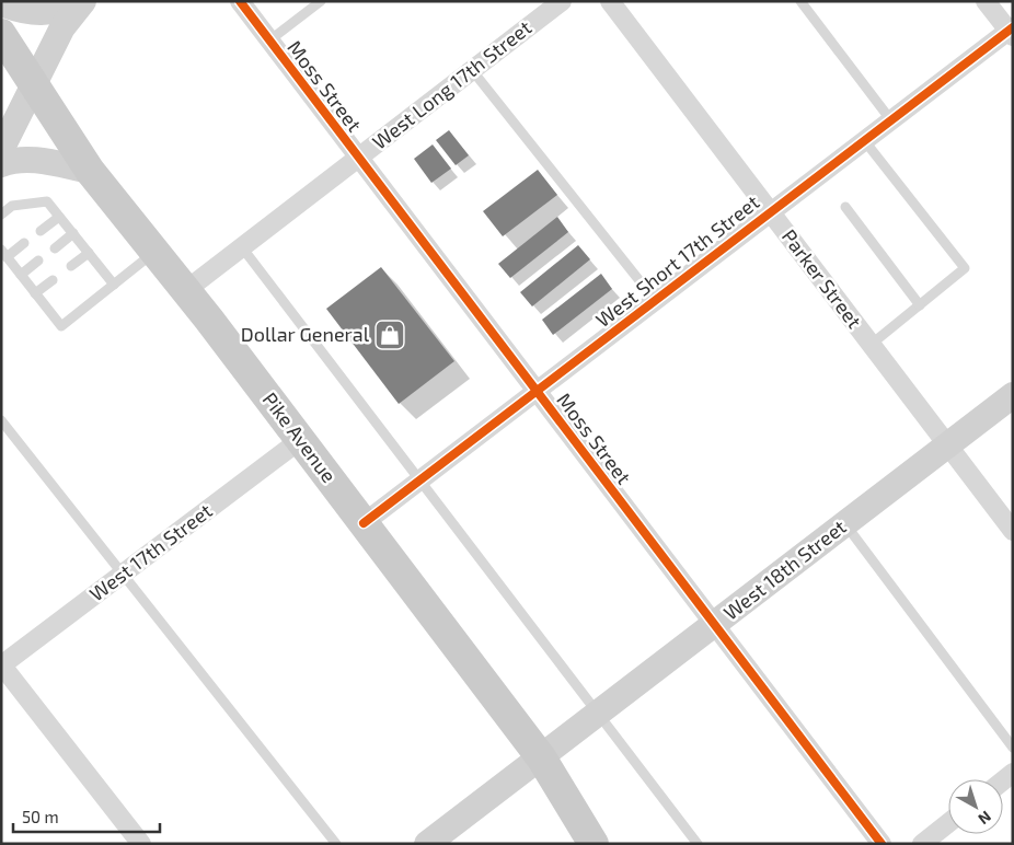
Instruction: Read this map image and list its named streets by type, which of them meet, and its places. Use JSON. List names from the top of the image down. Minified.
{"streets":{"main road":["Pike Avenue"],"street":["West Long 17th Street","Moss Street","West Short 17th Street","Parker Street","West 17th Street","West 18th Street"]},"crossings":[["West Long 17th Street","Moss Street"],["West Long 17th Street","Pike Avenue"],["Moss Street","West Short 17th Street"],["Moss Street","West 18th Street"],["West Short 17th Street","Parker Street"],["West Short 17th Street","Pike Avenue"],["Parker Street","West 18th Street"],["Pike Avenue","West 17th Street"],["Pike Avenue","West 18th Street"]],"places":{"shop":["Dollar General"]},"scale_bar":"50 m","north":"bottom right"}
